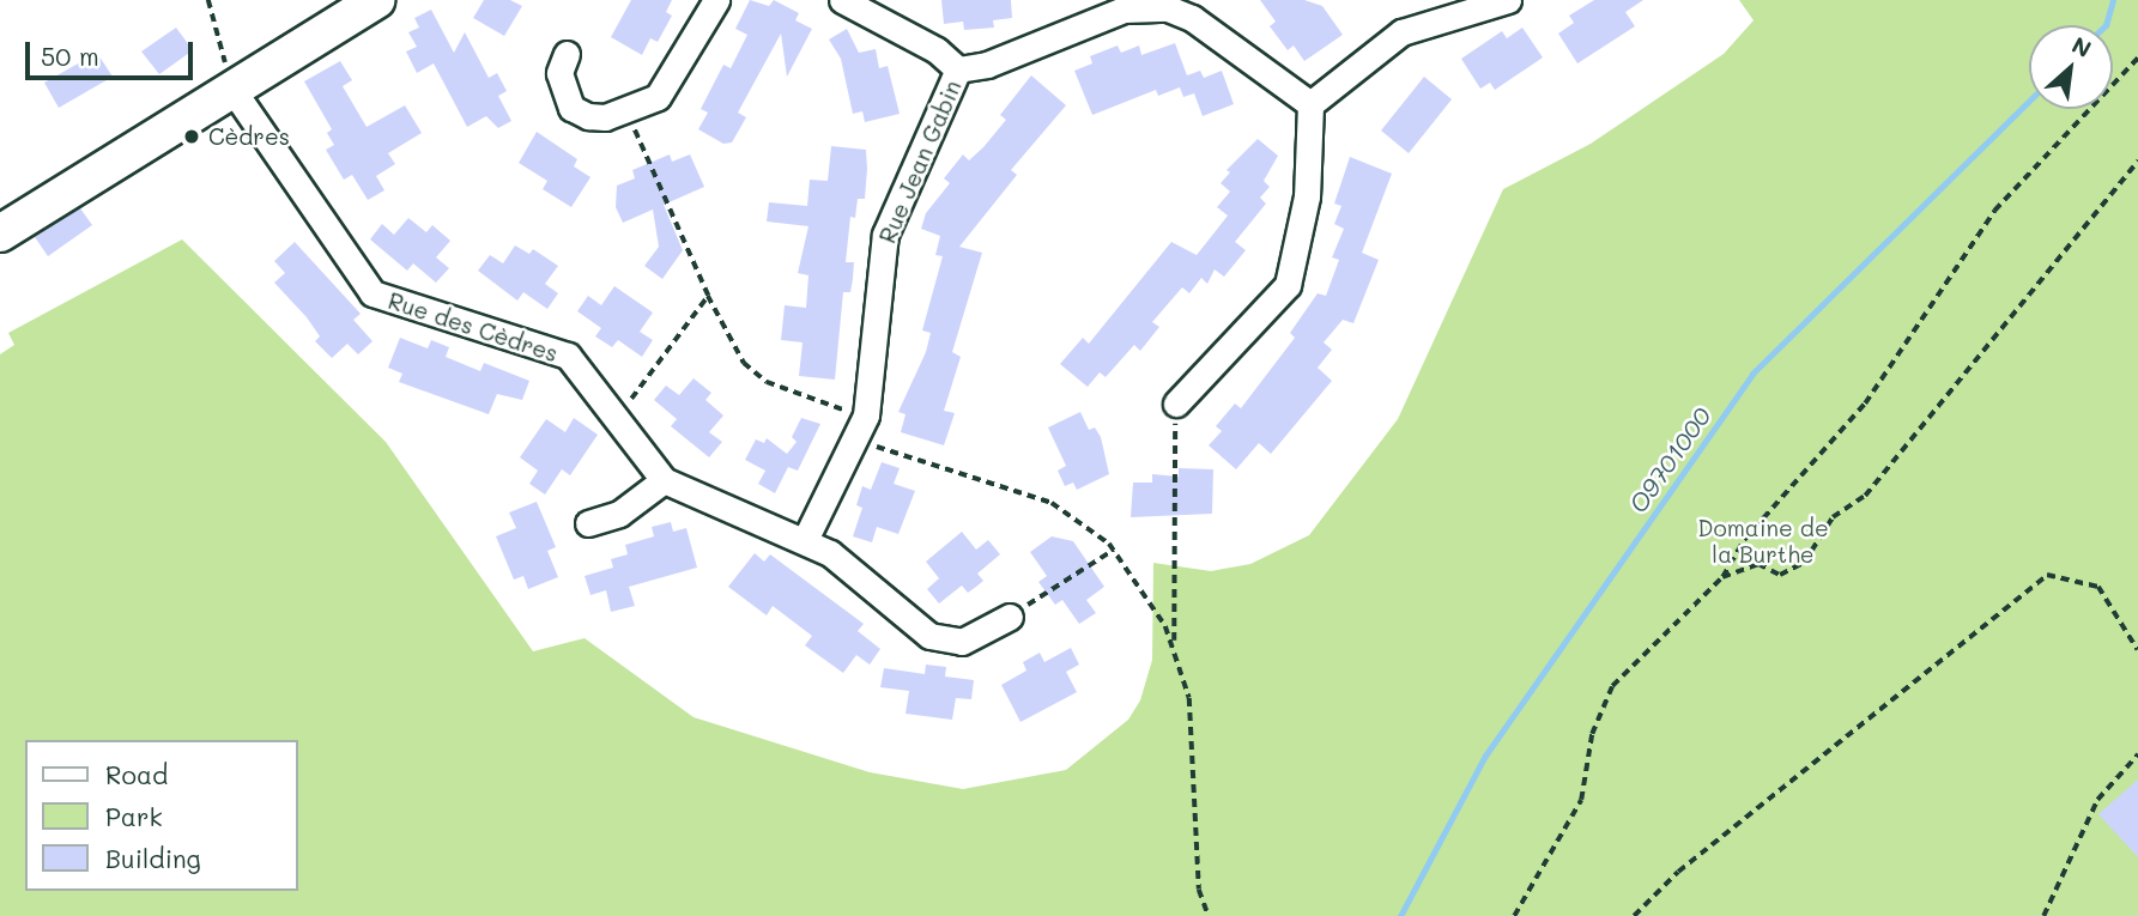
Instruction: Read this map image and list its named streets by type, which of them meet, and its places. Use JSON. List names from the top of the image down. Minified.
{"streets":{"street":["Rue Jean Gabin","Rue des Cèdres"]},"crossings":[["Rue Jean Gabin","Rue des Cèdres"]],"water":["O9701000"],"parks":["Domaine de la Burthe"],"places":["Cèdres"],"legend":["Road","Park","Building"],"scale_bar":"50 m","north":"top right"}
